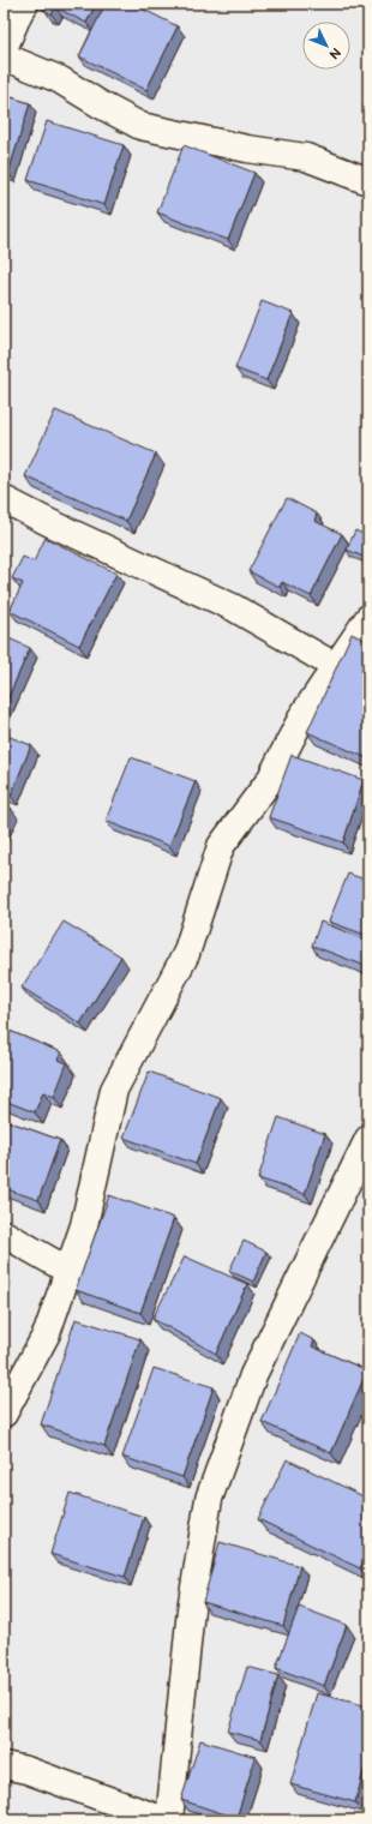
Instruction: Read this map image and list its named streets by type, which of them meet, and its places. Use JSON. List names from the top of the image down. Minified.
{"north":"bottom right"}
